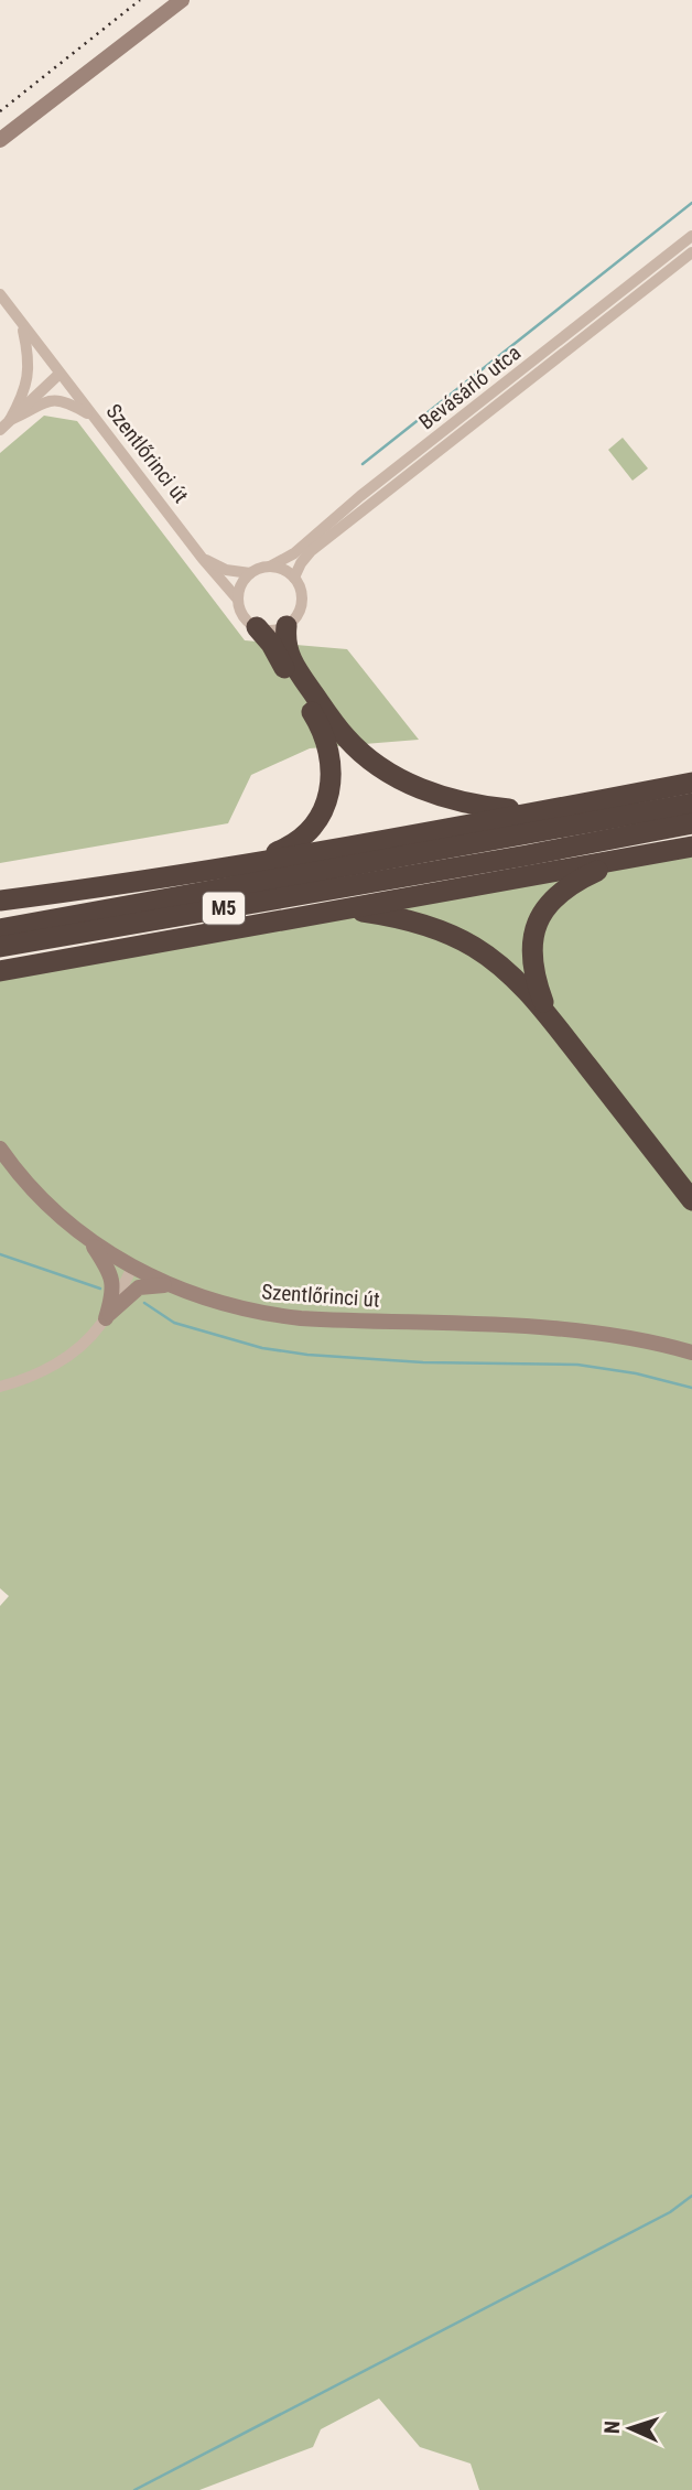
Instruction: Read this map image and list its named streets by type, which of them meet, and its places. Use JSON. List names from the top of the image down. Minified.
{"streets":{"highway":["M5"],"main road":["Szentlőrinci út"],"street":["Bevásárló utca"]},"crossings":[["Bevásárló utca","Szentlőrinci út"]],"north":"left"}
